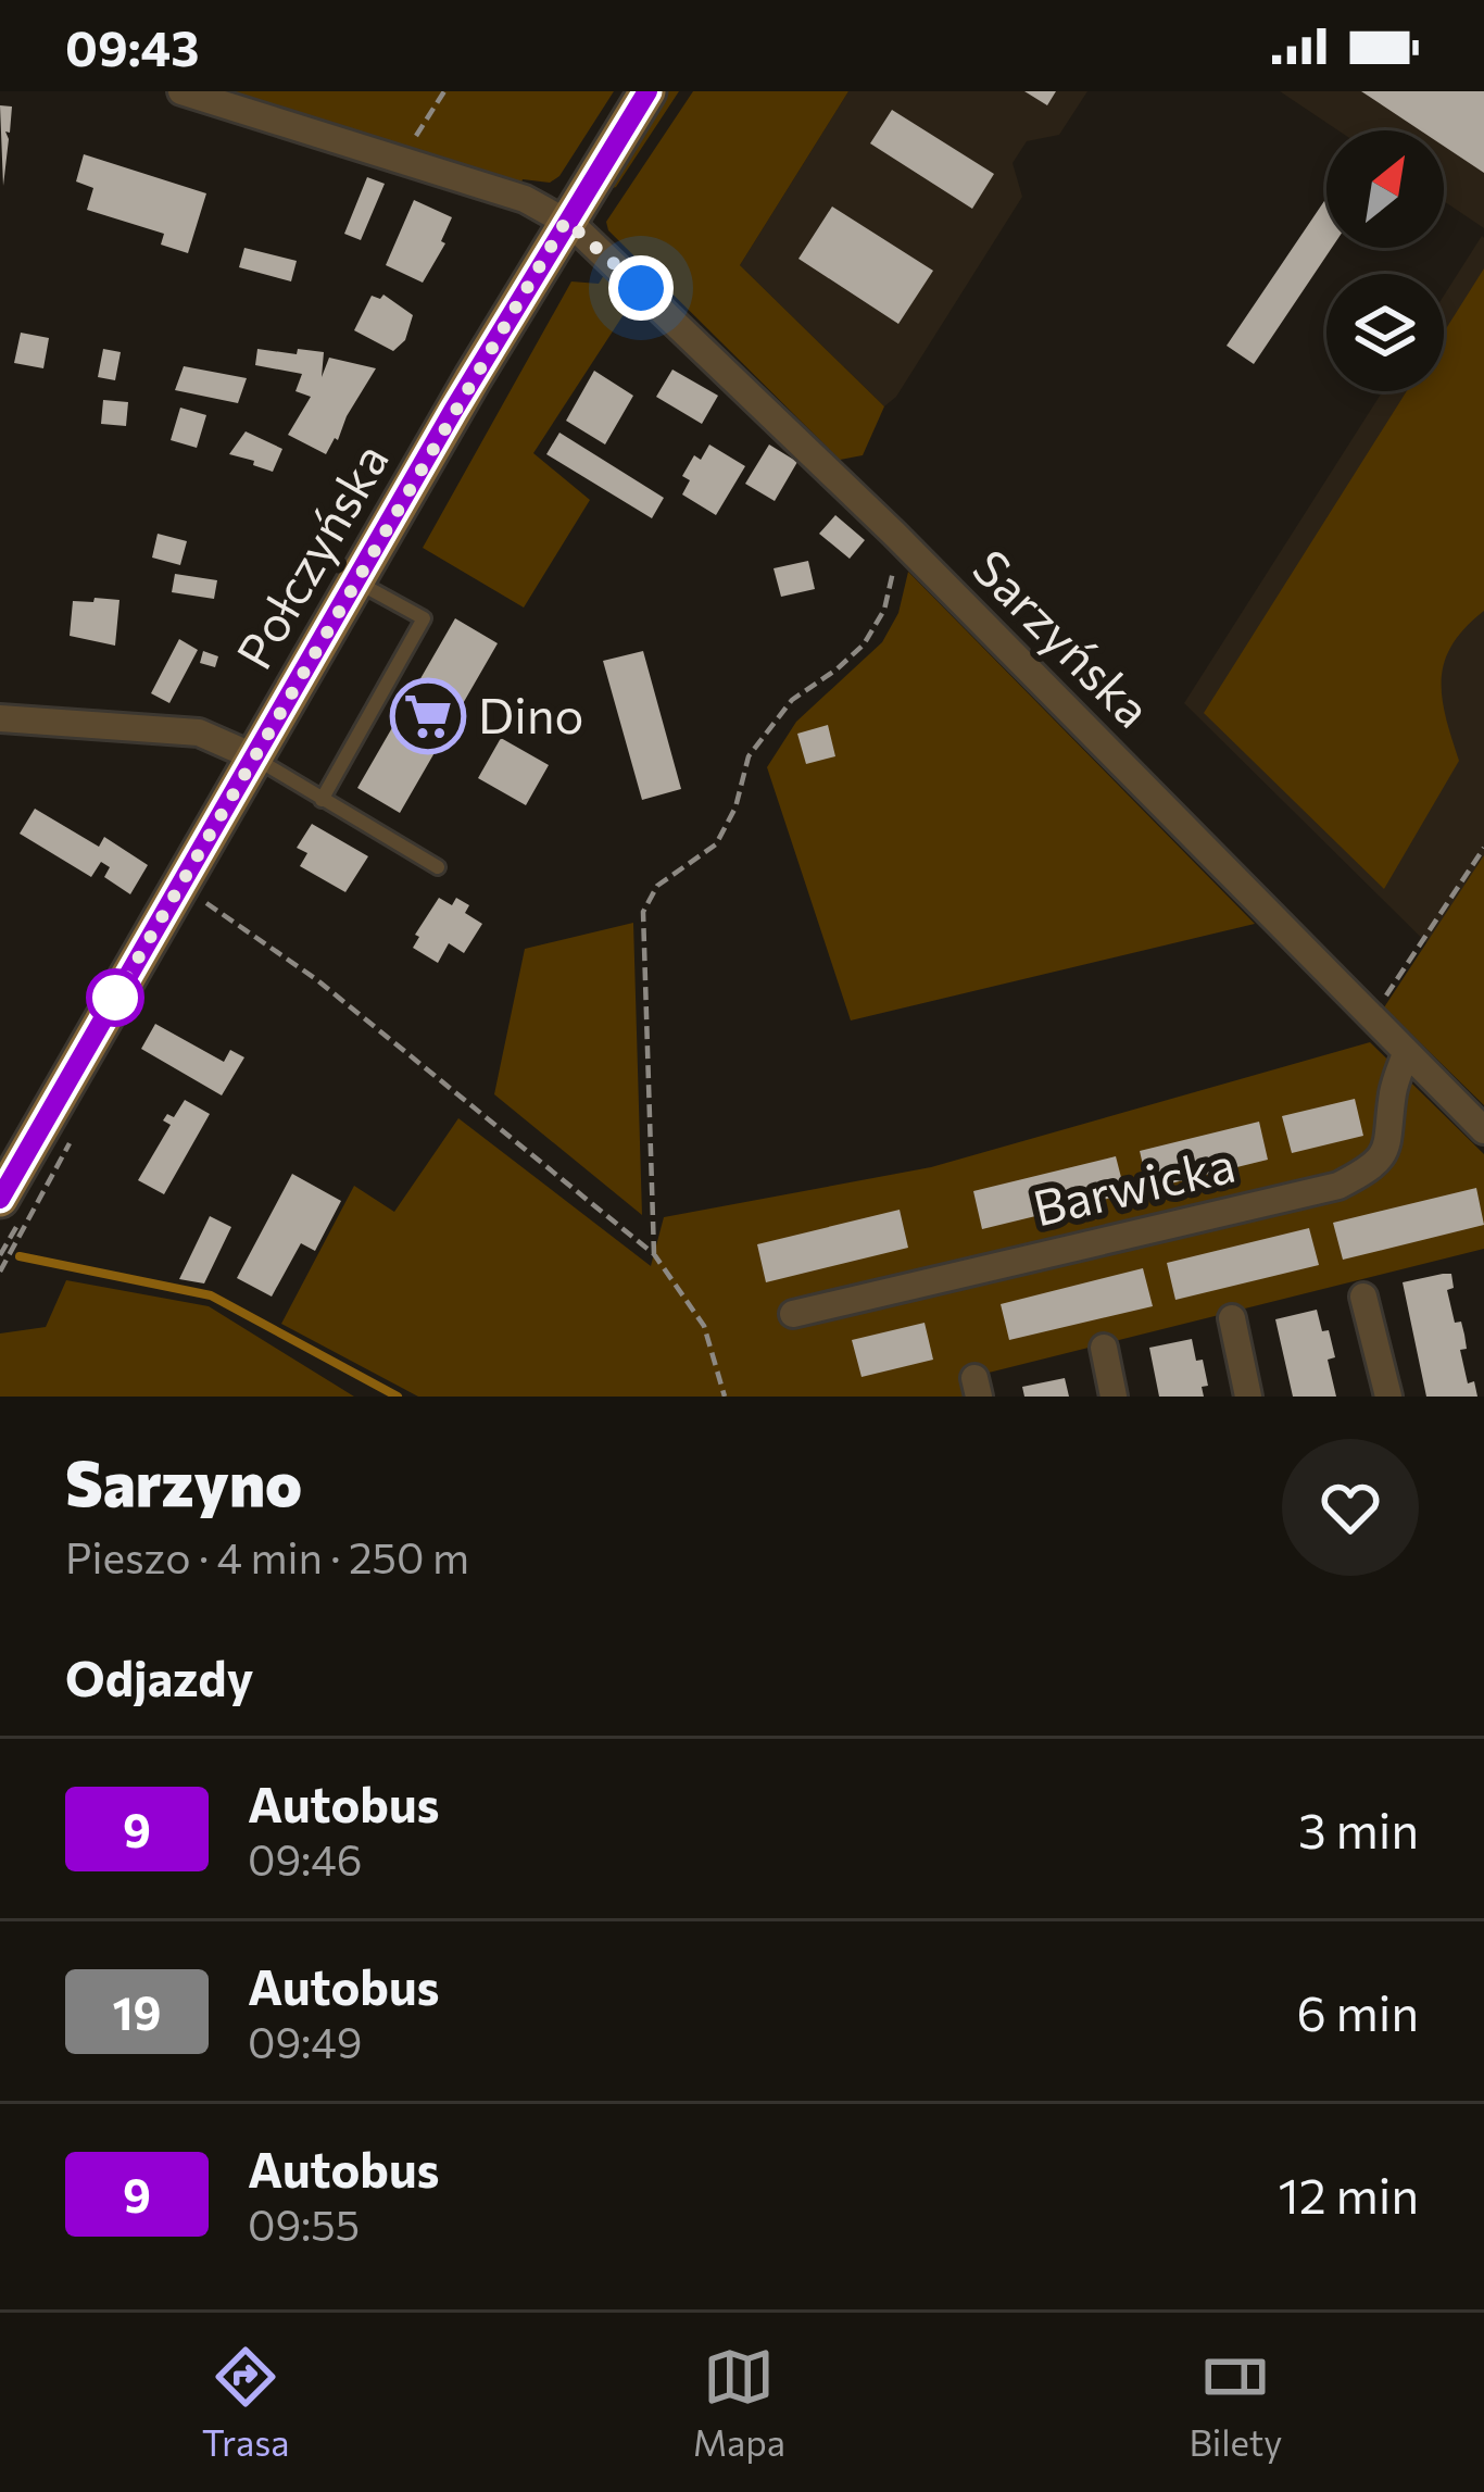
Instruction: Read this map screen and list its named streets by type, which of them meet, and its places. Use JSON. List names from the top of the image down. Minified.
{"streets":{"main road":["Połczyńska"],"street":["Sarzyńska","Barwicka"]},"crossings":[["Połczyńska","Sarzyńska"],["Sarzyńska","Barwicka"]],"places":{"supermarket":["Dino"]},"lines":["bus line 9"],"north":"top right","page":{"status":"09:43","heading":[["Sarzyno","Pieszo · 4 min · 250 m"],"Odjazdy"],"list":[{"mark":"9","name":"Autobus","note":"09:46","value":"3 min"},{"mark":"19","name":"Autobus","note":"09:49","value":"6 min"},{"mark":"9","name":"Autobus","note":"09:55","value":"12 min"}],"tabs":["Trasa","Mapa","Bilety"]}}
